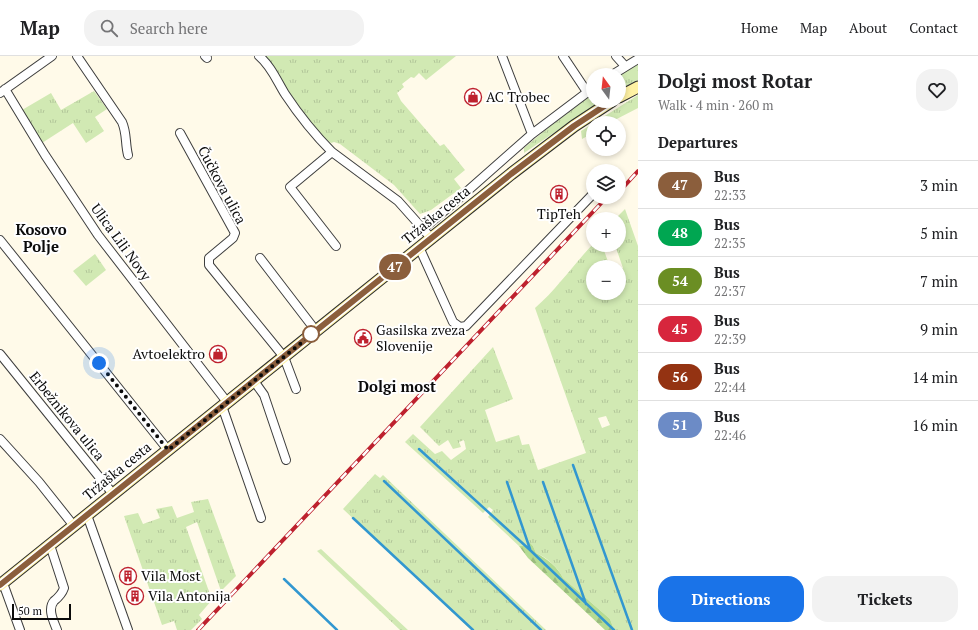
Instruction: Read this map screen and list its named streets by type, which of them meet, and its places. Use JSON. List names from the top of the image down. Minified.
{"streets":{"main road":["Tržaška cesta"],"street":["Čučkova ulica","Ulica Lili Novy","Erbežnikova ulica"]},"crossings":[["Čučkova ulica","Tržaška cesta"],["Tržaška cesta","Ulica Lili Novy"],["Tržaška cesta","Erbežnikova ulica"]],"districts":["Kosovo Polje","Dolgi most"],"places":{"shop":["AC Trobec","Avtoelektro"],"building":["TipTeh","Vila Most","Vila Antonija"],"public building":["Gasilska zveza Slovenije"]},"lines":["bus line 47"],"scale_bar":"50 m","north":"top","page":{"header":"Map","search":"Search here","nav":["Home","Map","About","Contact"],"on_map":"47","heading":[["Dolgi most Rotar","Walk · 4 min · 260 m"],"Departures"],"map_buttons":["+","−"],"list":[{"mark":"47","name":"Bus","note":"22:33","value":"3 min"},{"mark":"48","name":"Bus","note":"22:35","value":"5 min"},{"mark":"54","name":"Bus","note":"22:37","value":"7 min"},{"mark":"45","name":"Bus","note":"22:39","value":"9 min"},{"mark":"56","name":"Bus","note":"22:44","value":"14 min"},{"mark":"51","name":"Bus","note":"22:46","value":"16 min"}],"buttons":["Directions","Tickets"],"scale":"50 m"}}
